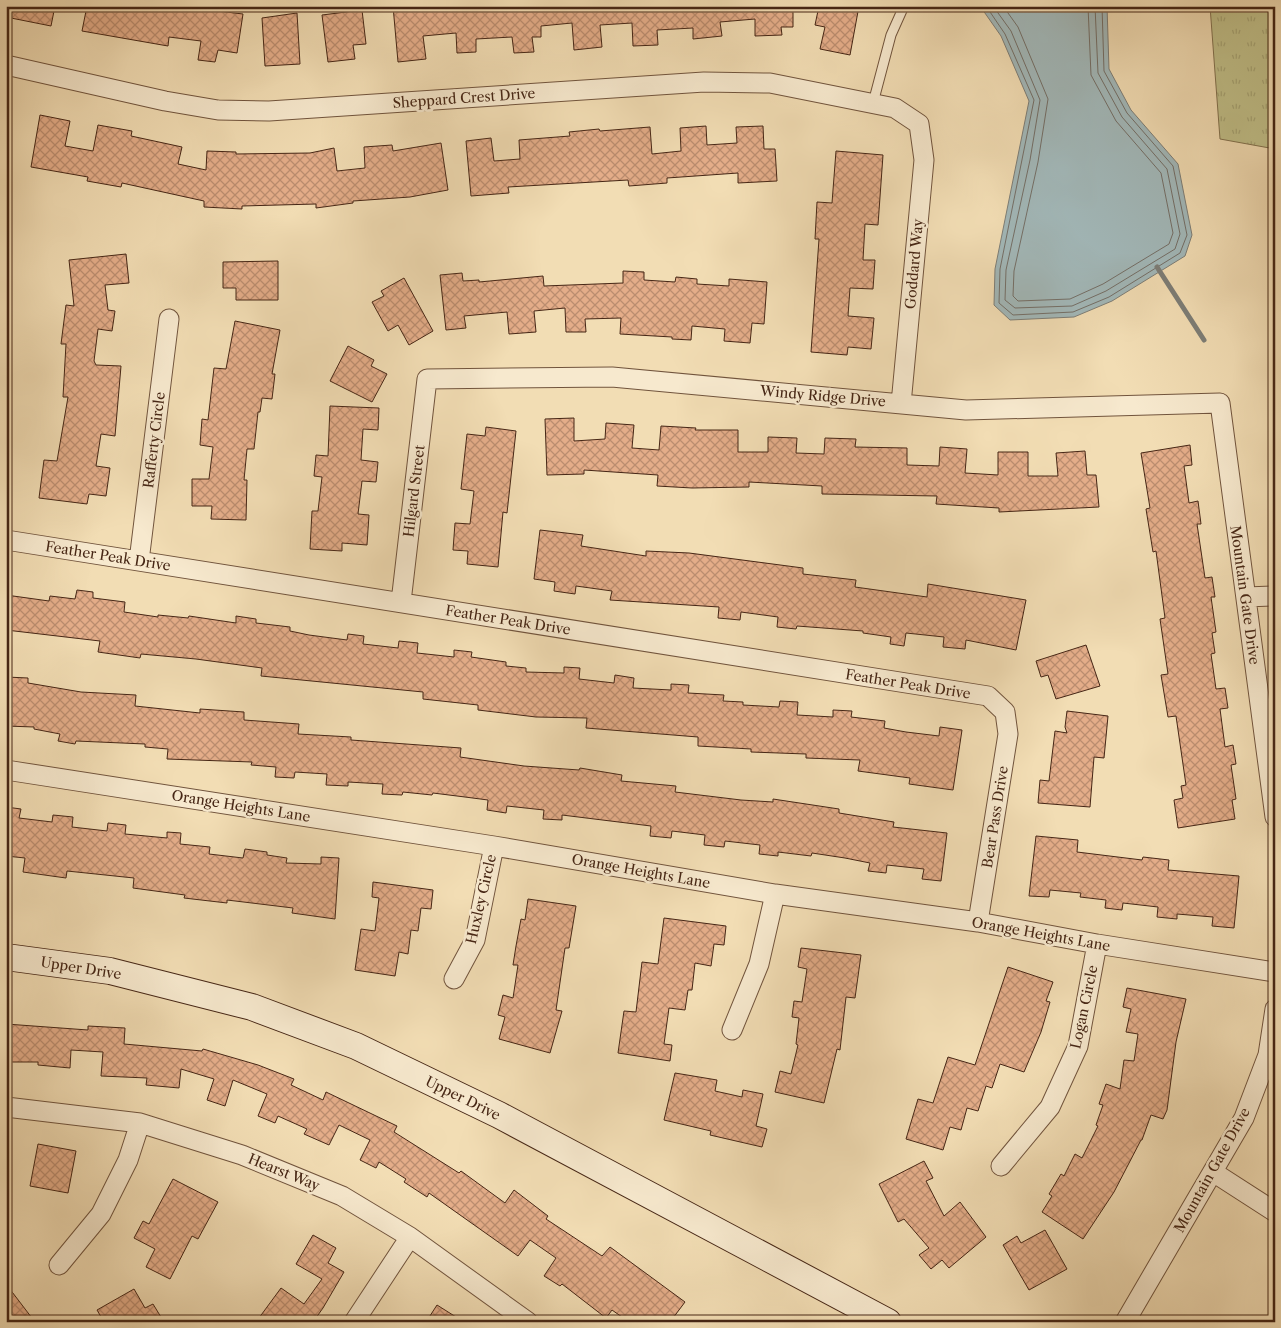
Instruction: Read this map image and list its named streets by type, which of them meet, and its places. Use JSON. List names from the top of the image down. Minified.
{"streets":{"main road":["Upper Drive"],"street":["Sheppard Crest Drive","Goddard Way","Windy Ridge Drive","Rafferty Circle","Hilgard Street","Feather Peak Drive","Mountain Gate Drive","Orange Heights Lane","Bear Pass Drive","Huxley Circle","Logan Circle","Hearst Way"]},"crossings":[["Sheppard Crest Drive","Goddard Way"],["Goddard Way","Windy Ridge Drive"],["Windy Ridge Drive","Hilgard Street"],["Windy Ridge Drive","Mountain Gate Drive"],["Rafferty Circle","Feather Peak Drive"],["Hilgard Street","Feather Peak Drive"],["Feather Peak Drive","Bear Pass Drive"],["Orange Heights Lane","Bear Pass Drive"],["Orange Heights Lane","Huxley Circle"],["Orange Heights Lane","Logan Circle"]]}
